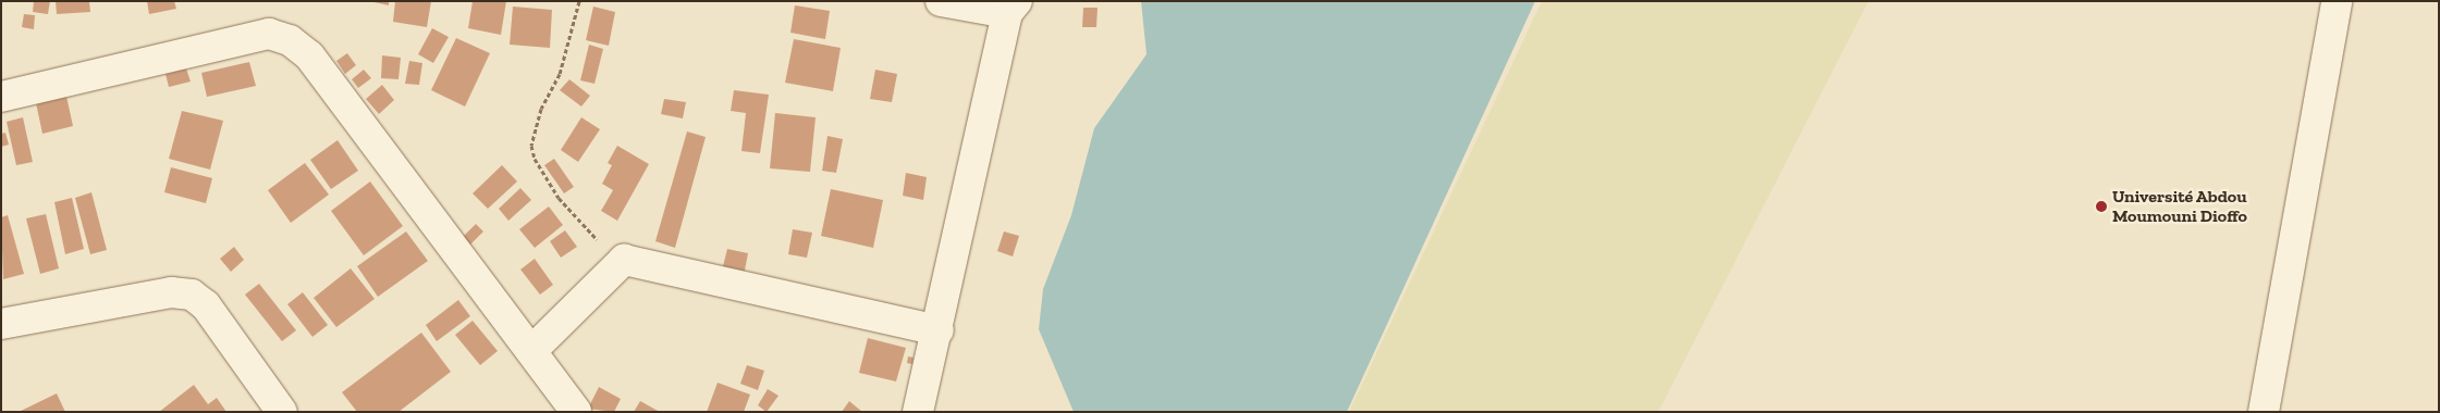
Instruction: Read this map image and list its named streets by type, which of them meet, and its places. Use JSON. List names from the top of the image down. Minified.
{"places":["Université Abdou Moumouni Dioffo"]}
